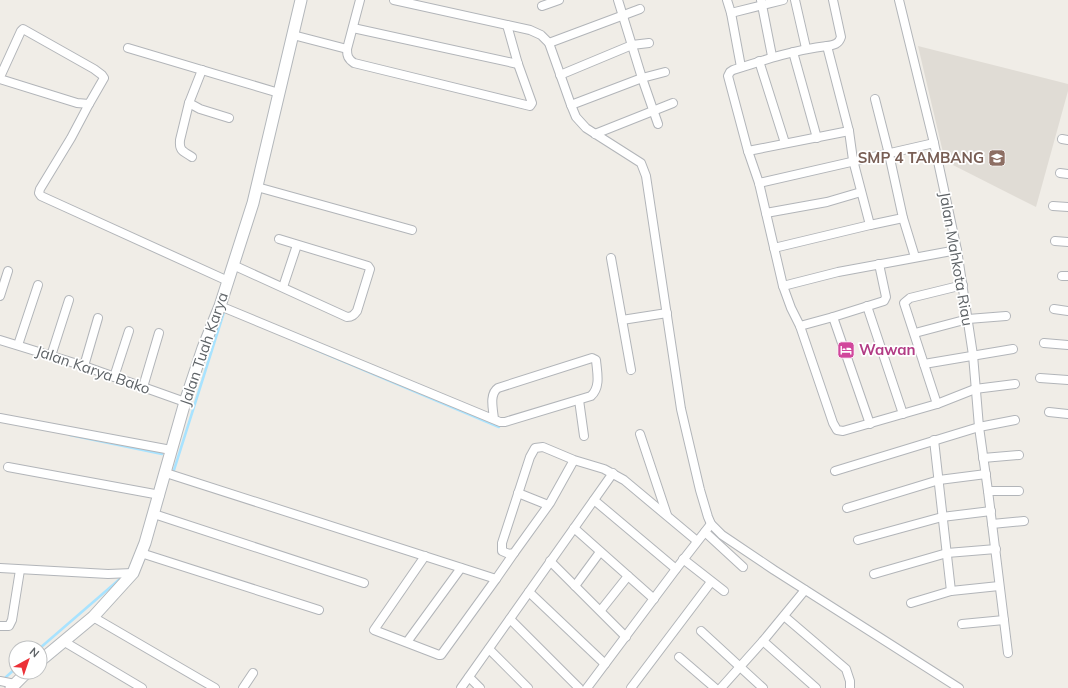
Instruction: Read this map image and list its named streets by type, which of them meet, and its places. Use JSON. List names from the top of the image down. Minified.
{"streets":{"main road":["Jalan Tuah Karya"],"street":["Jalan Mahkota Riau","Jalan Karya Bako"]},"crossings":[["Jalan Tuah Karya","Jalan Karya Bako"]],"places":{"school or university":["SMP 4 TAMBANG"],"hotel":["Wawan"]},"north":"top right"}
